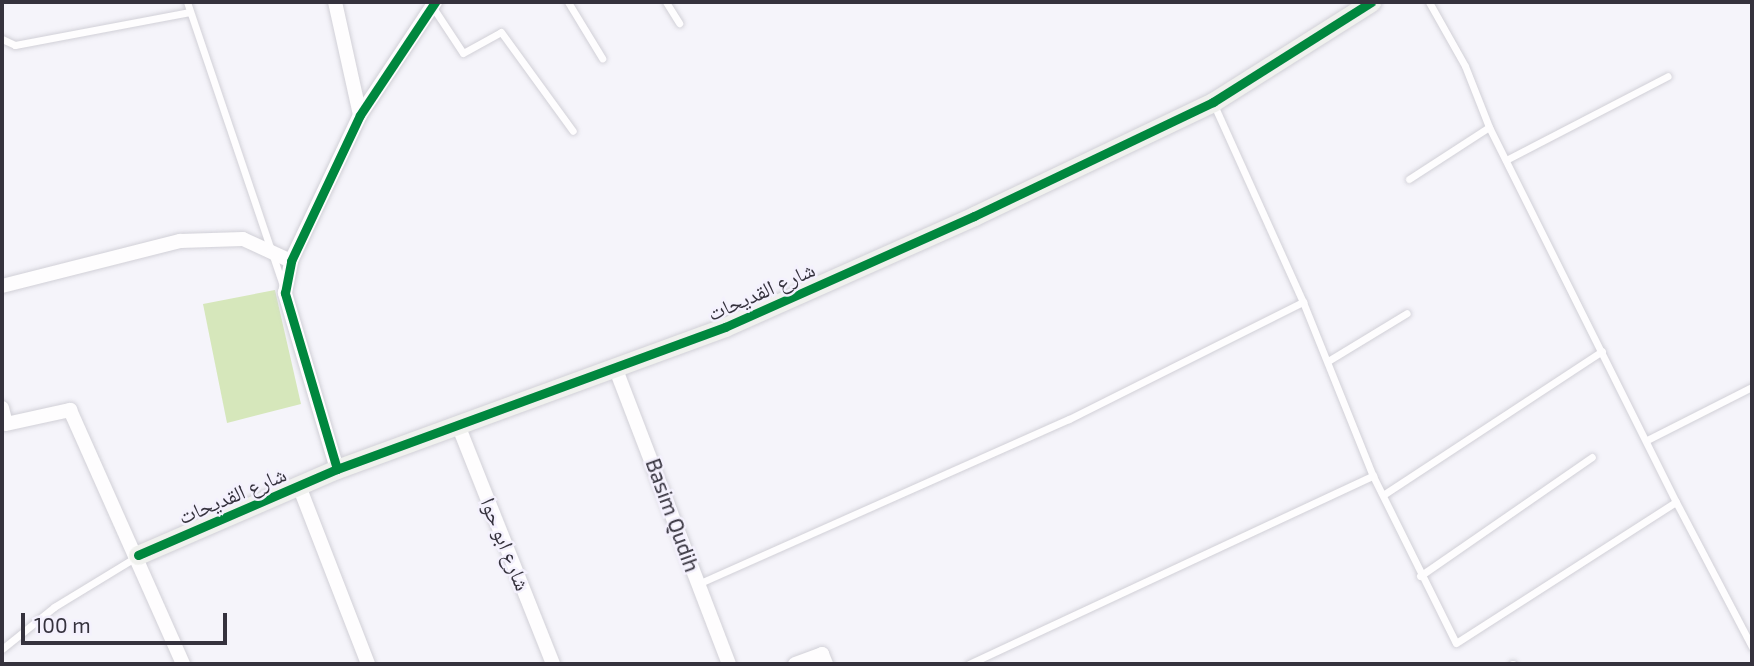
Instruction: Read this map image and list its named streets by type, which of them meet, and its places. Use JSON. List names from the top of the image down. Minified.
{"streets":{"street":["شارع القديحات","Basim Qudih","شارع ابو حوا"]},"crossings":[["شارع القديحات","Basim Qudih"],["شارع القديحات","شارع ابو حوا"]],"scale_bar":"100 m"}
